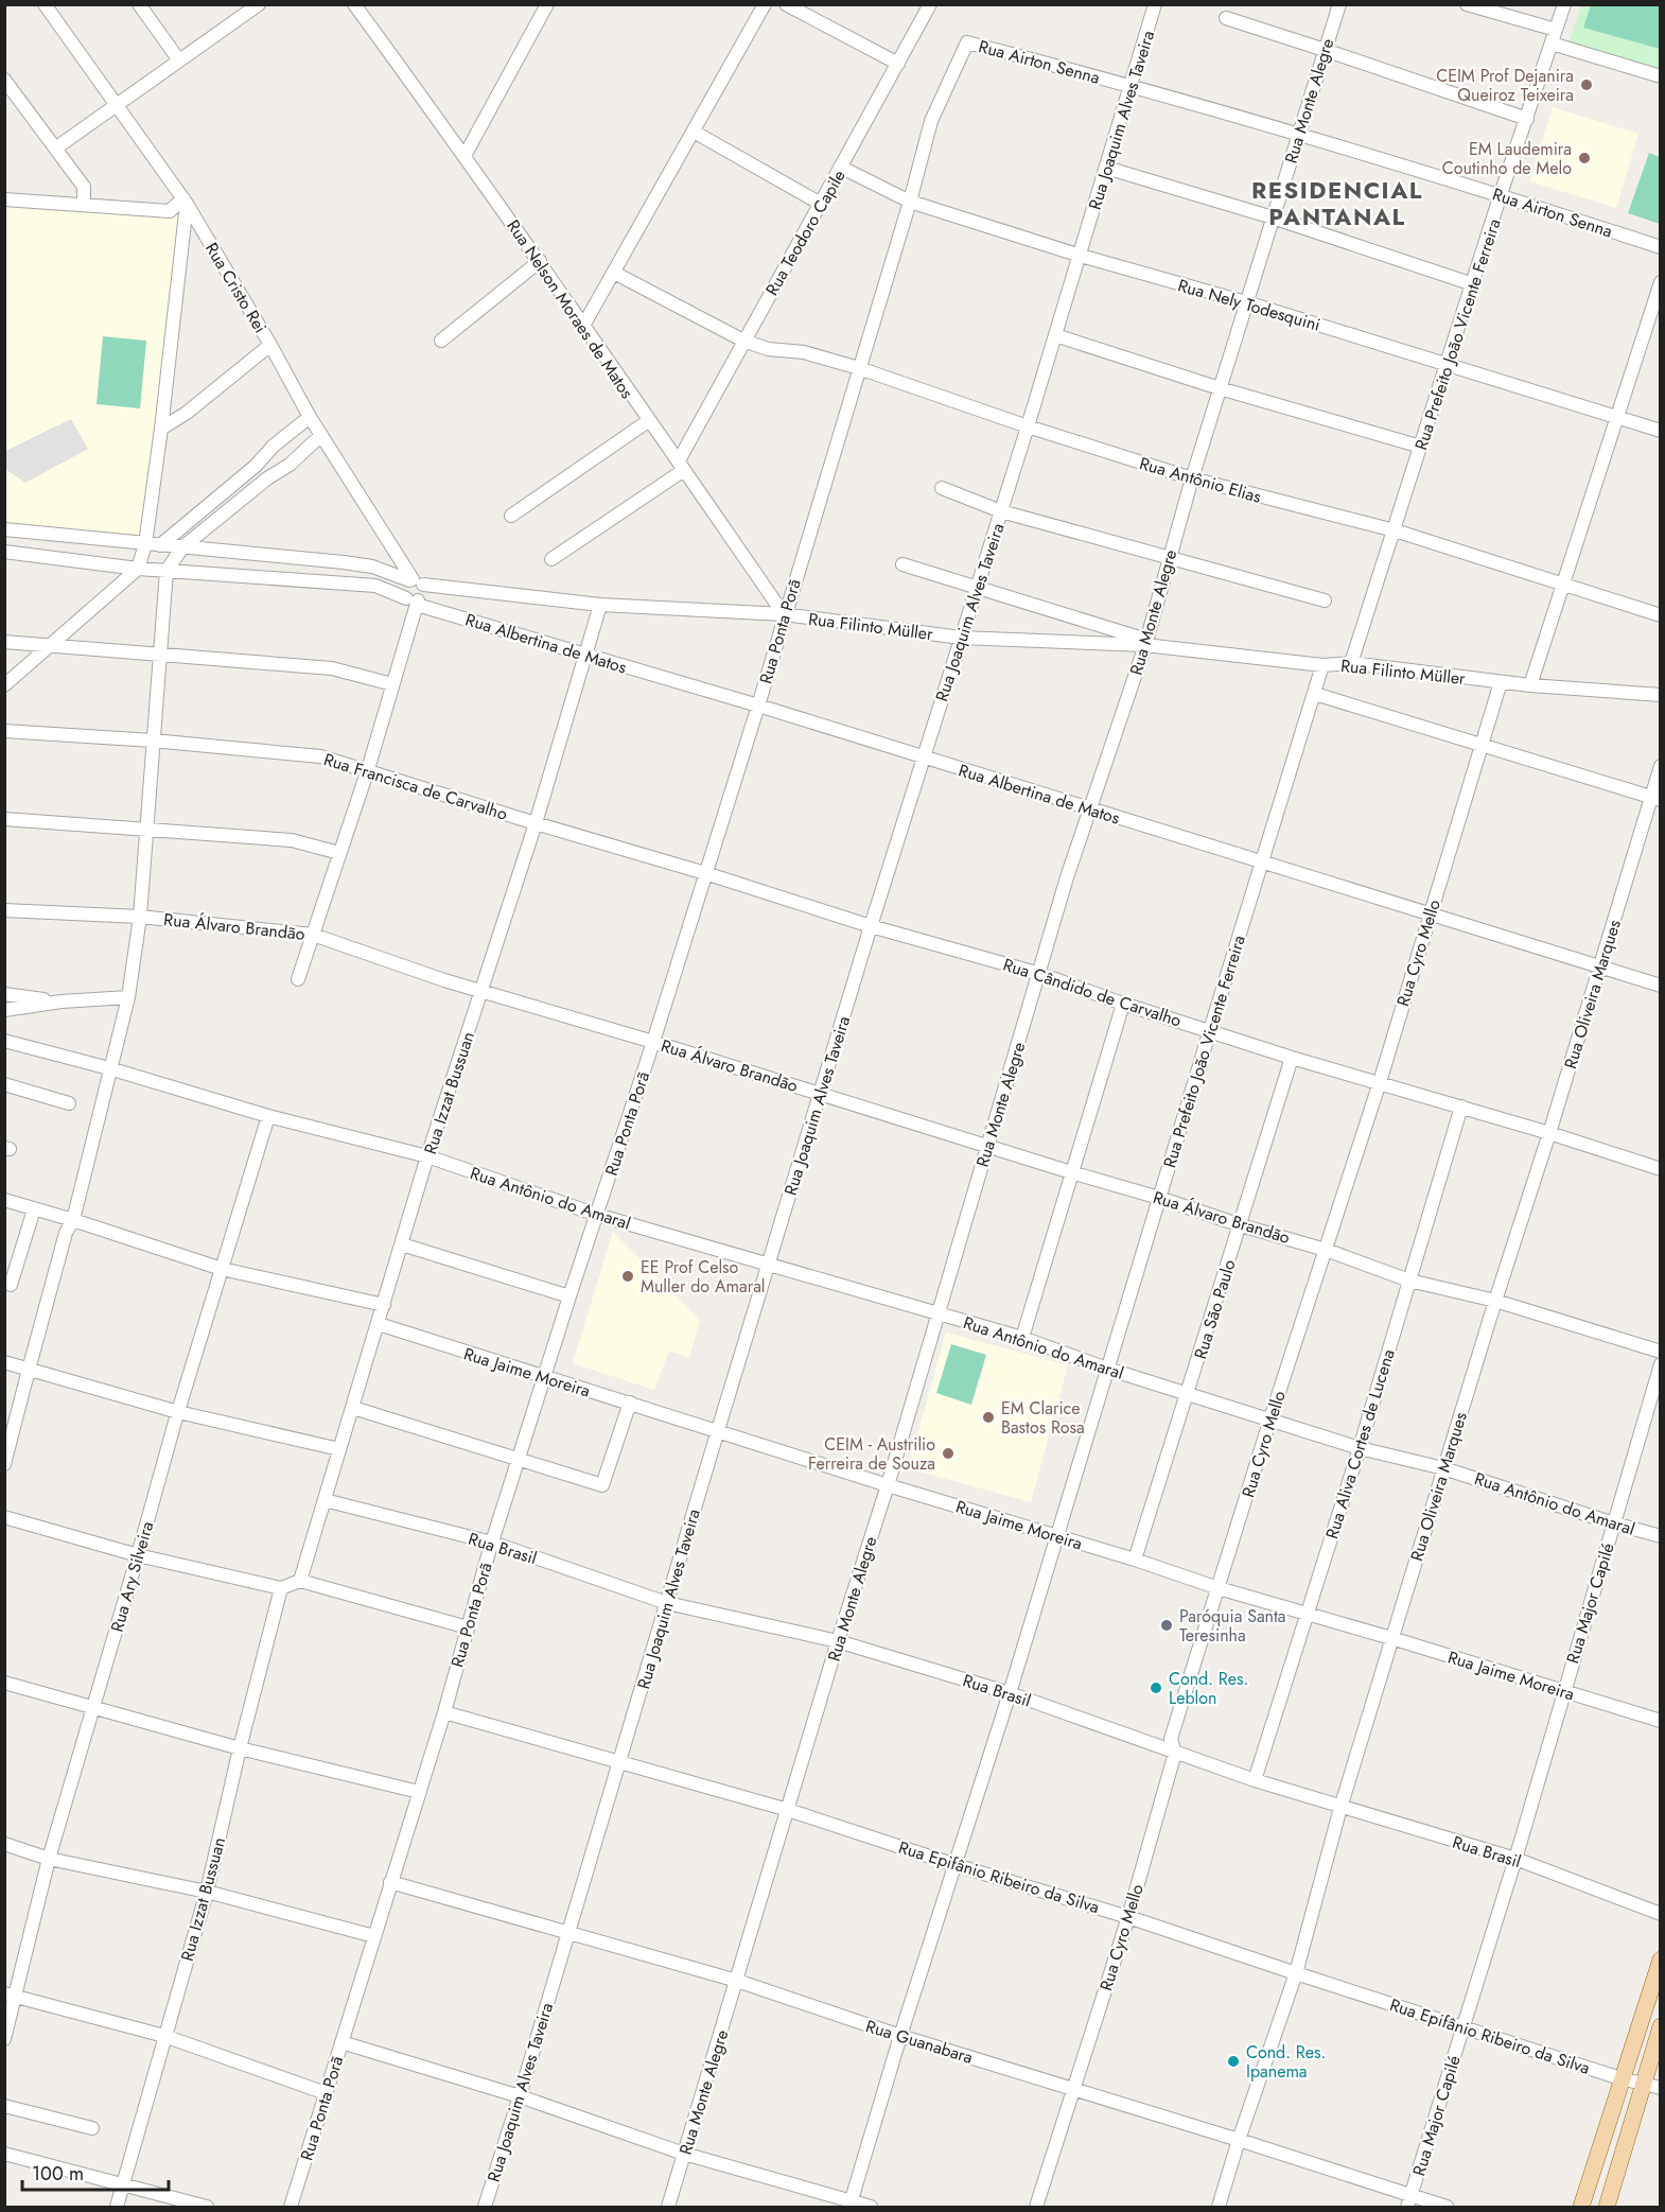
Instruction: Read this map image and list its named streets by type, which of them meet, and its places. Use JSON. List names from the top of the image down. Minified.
{"streets":{"street":["Rua Airton Senna","Rua Monte Alegre","Rua Joaquim Alves Taveira","Rua Teodoro Capile","Rua Cristo Rei","Rua Nely Todesquini","Rua Nelson Moraes de Matos","Rua Prefeito João Vicente Ferreira","Rua Antônio Elias","Rua Filinto Müller","Rua Ponta Porã","Rua Albertina de Matos","Rua Francisca de Carvalho","Rua Álvaro Brandão","Rua Cyro Mello","Rua Cândido de Carvalho","Rua Oliveira Marques","Rua Izzat Bussuan","Rua Antônio do Amaral","Rua São Paulo","Rua Jaime Moreira","Rua Aliva Cortes de Lucena","Rua Brasil","Rua Ary Silveira","Rua Major Capilé","Rua Epifânio Ribeiro da Silva","Rua Guanabara"]},"crossings":[["Rua Airton Senna","Rua Monte Alegre"],["Rua Airton Senna","Rua Joaquim Alves Taveira"],["Rua Airton Senna","Rua Prefeito João Vicente Ferreira"],["Rua Airton Senna","Rua Ponta Porã"],["Rua Monte Alegre","Rua Nely Todesquini"],["Rua Monte Alegre","Rua Antônio Elias"],["Rua Monte Alegre","Rua Filinto Müller"],["Rua Monte Alegre","Rua Albertina de Matos"],["Rua Monte Alegre","Rua Álvaro Brandão"],["Rua Monte Alegre","Rua Cândido de Carvalho"],["Rua Monte Alegre","Rua Antônio do Amaral"],["Rua Monte Alegre","Rua Jaime Moreira"],["Rua Monte Alegre","Rua Brasil"],["Rua Monte Alegre","Rua Epifânio Ribeiro da Silva"],["Rua Monte Alegre","Rua Guanabara"],["Rua Joaquim Alves Taveira","Rua Nely Todesquini"],["Rua Joaquim Alves Taveira","Rua Antônio Elias"],["Rua Joaquim Alves Taveira","Rua Filinto Müller"],["Rua Joaquim Alves Taveira","Rua Albertina de Matos"],["Rua Joaquim Alves Taveira","Rua Álvaro Brandão"],["Rua Joaquim Alves Taveira","Rua Cândido de Carvalho"],["Rua Joaquim Alves Taveira","Rua Antônio do Amaral"],["Rua Joaquim Alves Taveira","Rua Jaime Moreira"],["Rua Joaquim Alves Taveira","Rua Brasil"],["Rua Joaquim Alves Taveira","Rua Epifânio Ribeiro da Silva"],["Rua Joaquim Alves Taveira","Rua Guanabara"],["Rua Teodoro Capile","Rua Nely Todesquini"],["Rua Teodoro Capile","Rua Nelson Moraes de Matos"],["Rua Teodoro Capile","Rua Antônio Elias"],["Rua Cristo Rei","Rua Filinto Müller"],["Rua Nely Todesquini","Rua Prefeito João Vicente Ferreira"],["Rua Nely Todesquini","Rua Ponta Porã"],["Rua Nelson Moraes de Matos","Rua Filinto Müller"],["Rua Nelson Moraes de Matos","Rua Ponta Porã"],["Rua Prefeito João Vicente Ferreira","Rua Antônio Elias"],["Rua Prefeito João Vicente Ferreira","Rua Filinto Müller"],["Rua Prefeito João Vicente Ferreira","Rua Albertina de Matos"],["Rua Prefeito João Vicente Ferreira","Rua Álvaro Brandão"],["Rua Prefeito João Vicente Ferreira","Rua Cândido de Carvalho"],["Rua Prefeito João Vicente Ferreira","Rua Antônio do Amaral"],["Rua Prefeito João Vicente Ferreira","Rua Jaime Moreira"],["Rua Prefeito João Vicente Ferreira","Rua Brasil"],["Rua Prefeito João Vicente Ferreira","Rua Epifânio Ribeiro da Silva"],["Rua Prefeito João Vicente Ferreira","Rua Guanabara"],["Rua Antônio Elias","Rua Ponta Porã"],["Rua Filinto Müller","Rua Ponta Porã"],["Rua Filinto Müller","Rua Cyro Mello"],["Rua Filinto Müller","Rua Izzat Bussuan"],["Rua Ponta Porã","Rua Albertina de Matos"],["Rua Ponta Porã","Rua Francisca de Carvalho"],["Rua Ponta Porã","Rua Álvaro Brandão"],["Rua Ponta Porã","Rua Cândido de Carvalho"],["Rua Ponta Porã","Rua Antônio do Amaral"],["Rua Ponta Porã","Rua Jaime Moreira"],["Rua Ponta Porã","Rua Brasil"],["Rua Ponta Porã","Rua Epifânio Ribeiro da Silva"],["Rua Ponta Porã","Rua Guanabara"],["Rua Albertina de Matos","Rua Cyro Mello"],["Rua Albertina de Matos","Rua Oliveira Marques"],["Rua Albertina de Matos","Rua Izzat Bussuan"],["Rua Francisca de Carvalho","Rua Cândido de Carvalho"],["Rua Francisca de Carvalho","Rua Izzat Bussuan"],["Rua Álvaro Brandão","Rua Cyro Mello"],["Rua Álvaro Brandão","Rua Oliveira Marques"],["Rua Álvaro Brandão","Rua Izzat Bussuan"],["Rua Álvaro Brandão","Rua São Paulo"],["Rua Álvaro Brandão","Rua Aliva Cortes de Lucena"],["Rua Cyro Mello","Rua Cândido de Carvalho"],["Rua Cyro Mello","Rua Antônio do Amaral"],["Rua Cyro Mello","Rua Jaime Moreira"],["Rua Cyro Mello","Rua Brasil"],["Rua Cyro Mello","Rua Epifânio Ribeiro da Silva"],["Rua Cyro Mello","Rua Guanabara"],["Rua Cândido de Carvalho","Rua Oliveira Marques"],["Rua Cândido de Carvalho","Rua São Paulo"],["Rua Cândido de Carvalho","Rua Aliva Cortes de Lucena"],["Rua Oliveira Marques","Rua Antônio do Amaral"],["Rua Oliveira Marques","Rua Jaime Moreira"],["Rua Oliveira Marques","Rua Brasil"],["Rua Oliveira Marques","Rua Epifânio Ribeiro da Silva"],["Rua Oliveira Marques","Rua Guanabara"],["Rua Izzat Bussuan","Rua Antônio do Amaral"],["Rua Izzat Bussuan","Rua Jaime Moreira"],["Rua Izzat Bussuan","Rua Brasil"],["Rua Antônio do Amaral","Rua São Paulo"],["Rua Antônio do Amaral","Rua Aliva Cortes de Lucena"],["Rua Antônio do Amaral","Rua Ary Silveira"],["Rua Antônio do Amaral","Rua Major Capilé"],["Rua São Paulo","Rua Jaime Moreira"],["Rua Jaime Moreira","Rua Aliva Cortes de Lucena"],["Rua Jaime Moreira","Rua Major Capilé"],["Rua Aliva Cortes de Lucena","Rua Brasil"],["Rua Brasil","Rua Major Capilé"],["Rua Major Capilé","Rua Epifânio Ribeiro da Silva"],["Rua Major Capilé","Rua Guanabara"]],"districts":["RESIDENCIAL PANTANAL"],"places":["CEIM Prof Dejanira Queiroz Teixeira","EM Laudemira Coutinho de Melo","EE Prof Celso Muller do Amaral","EM Clarice Bastos Rosa","CEIM - Austrilio Ferreira de Souza","Paróquia Santa Teresinha","Cond. Res. Leblon","Cond. Res. Ipanema"],"scale_bar":"100 m"}
